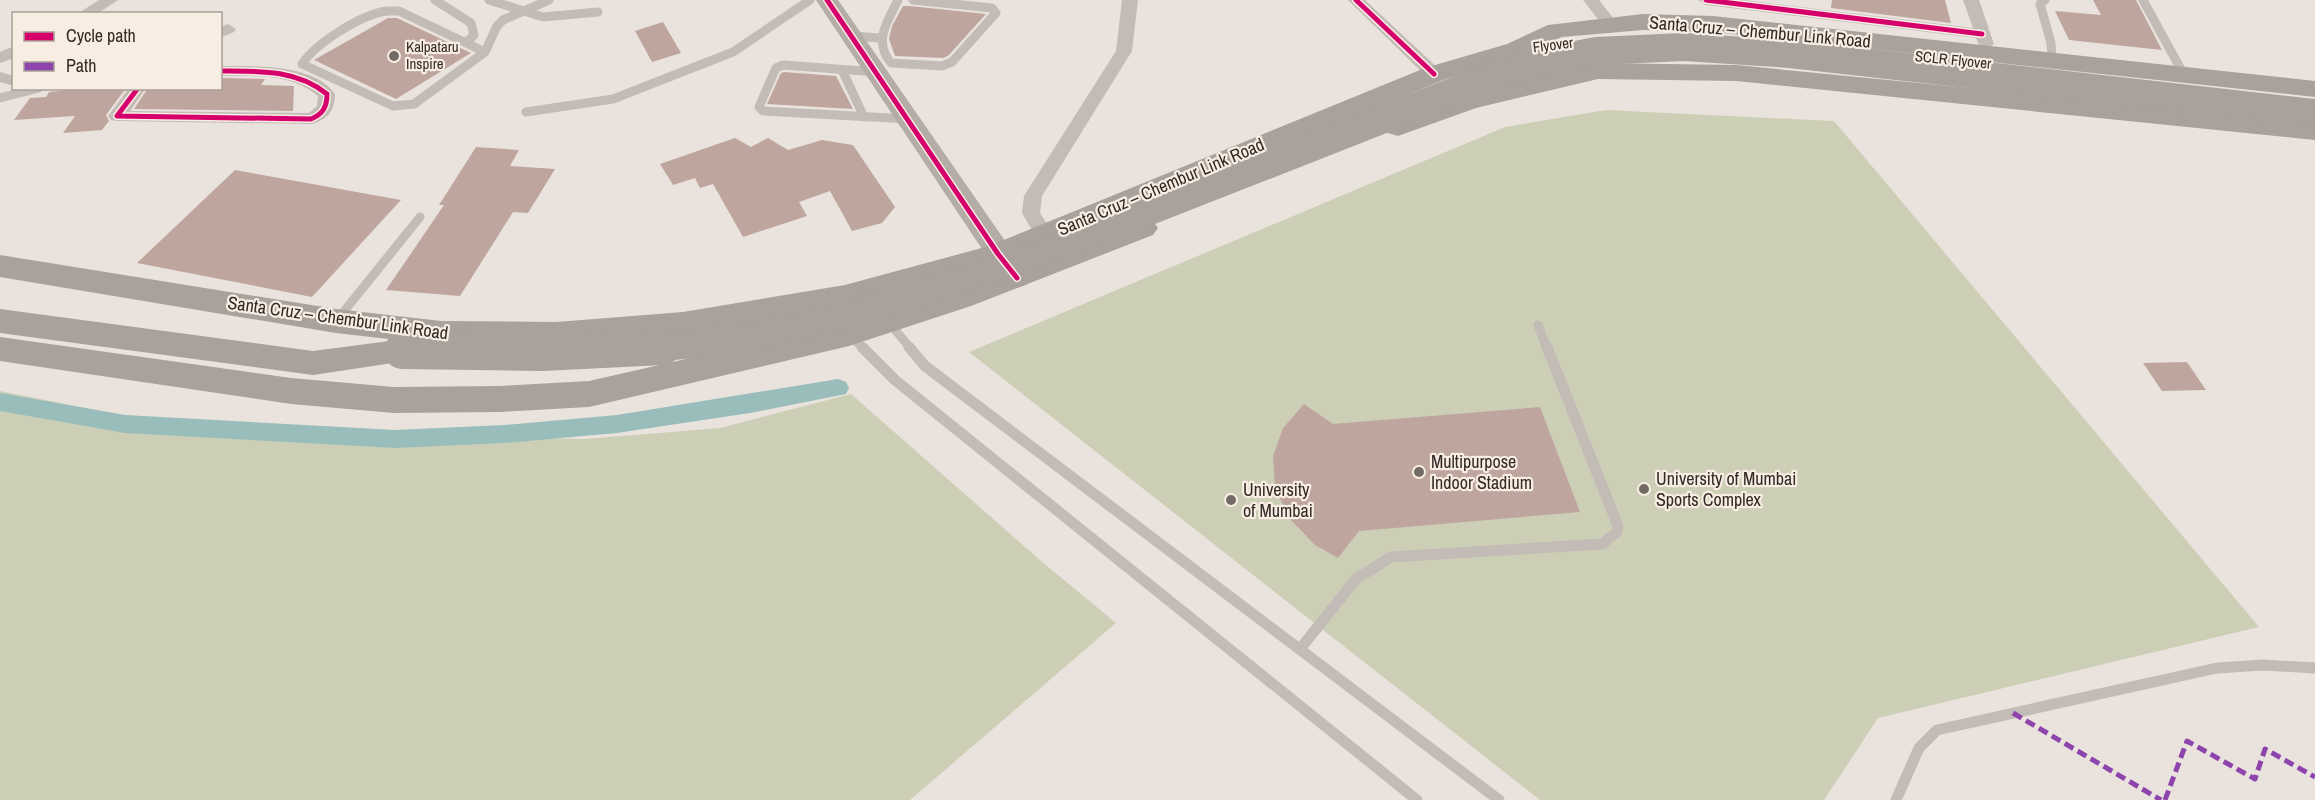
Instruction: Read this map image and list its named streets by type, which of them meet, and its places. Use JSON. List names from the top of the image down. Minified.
{"streets":{"highway":["Santa Cruz – Chembur Link Road","SCLR Flyover"]},"crossings":[["Santa Cruz – Chembur Link Road","SCLR Flyover"]],"places":["Kalpataru Inspire","Multipurpose Indoor Stadium","University of Mumbai Sports Complex","University of Mumbai"],"legend":["Cycle path","Path"]}
